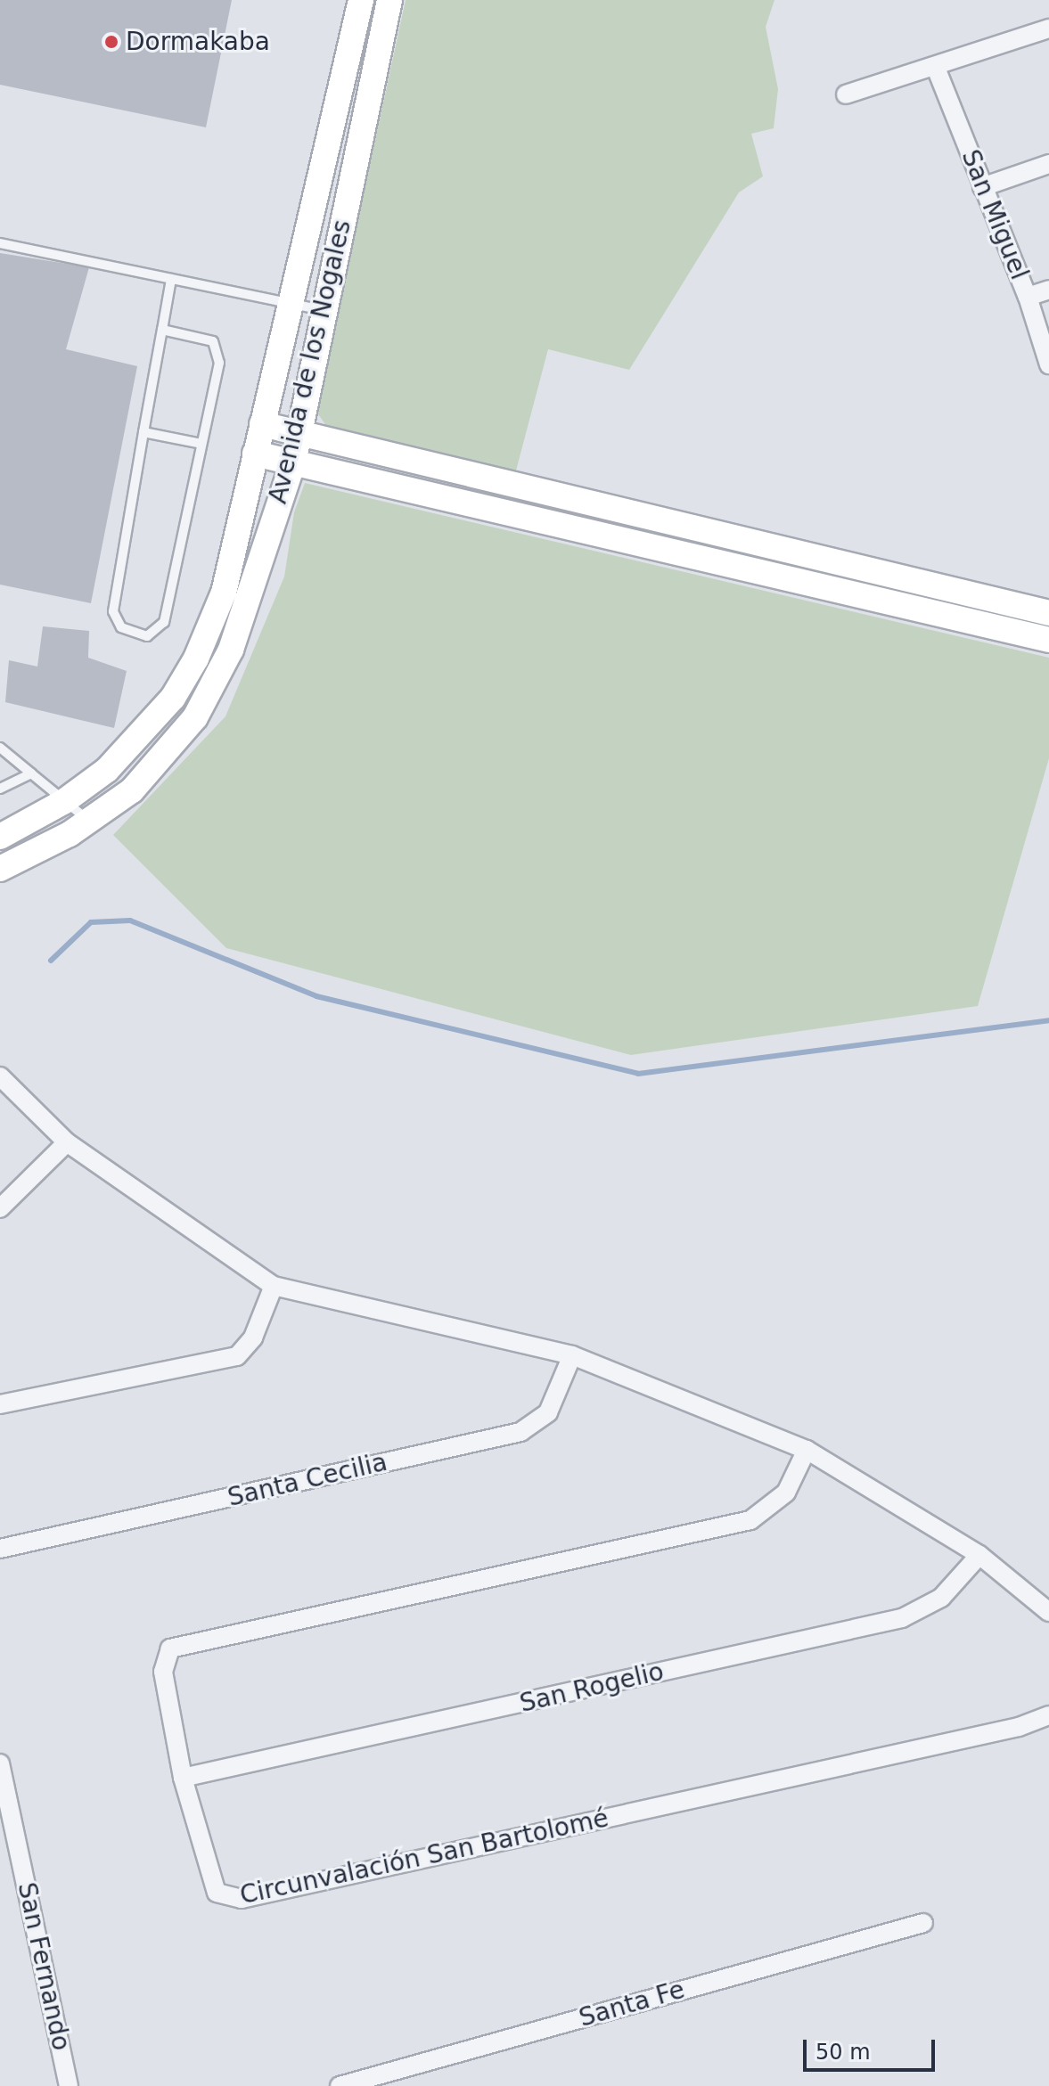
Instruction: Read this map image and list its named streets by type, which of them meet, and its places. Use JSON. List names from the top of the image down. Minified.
{"streets":{"main road":["Avenida de los Nogales"],"street":["San Miguel","Santa Cecilia","San Rogelio","Circunvalación San Bartolomé","San Fernando","Santa Fe"]},"crossings":[["San Rogelio","Circunvalación San Bartolomé"]],"places":["Dormakaba"],"scale_bar":"50 m"}
